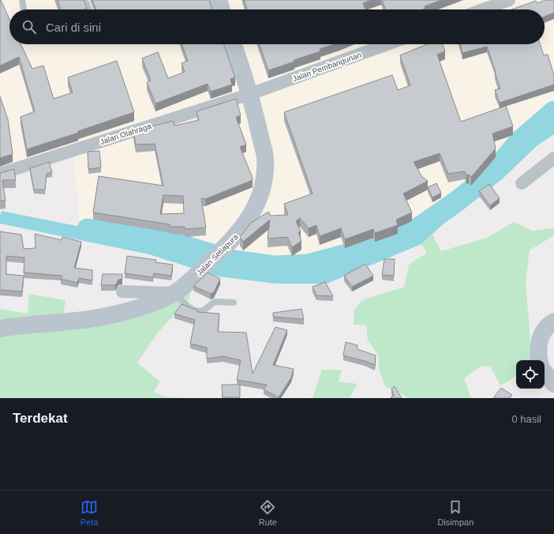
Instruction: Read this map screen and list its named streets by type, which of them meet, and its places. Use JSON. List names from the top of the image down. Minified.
{"streets":{"street":["Jalan Pembangunan","Jalan Olahraga","Jalan Setiapura"]},"crossings":[["Jalan Pembangunan","Jalan Olahraga"],["Jalan Pembangunan","Jalan Setiapura"],["Jalan Olahraga","Jalan Setiapura"]],"page":{"search":"Cari di sini","heading":["Terdekat","0 hasil"],"nav":["Peta","Rute","Disimpan"]}}
